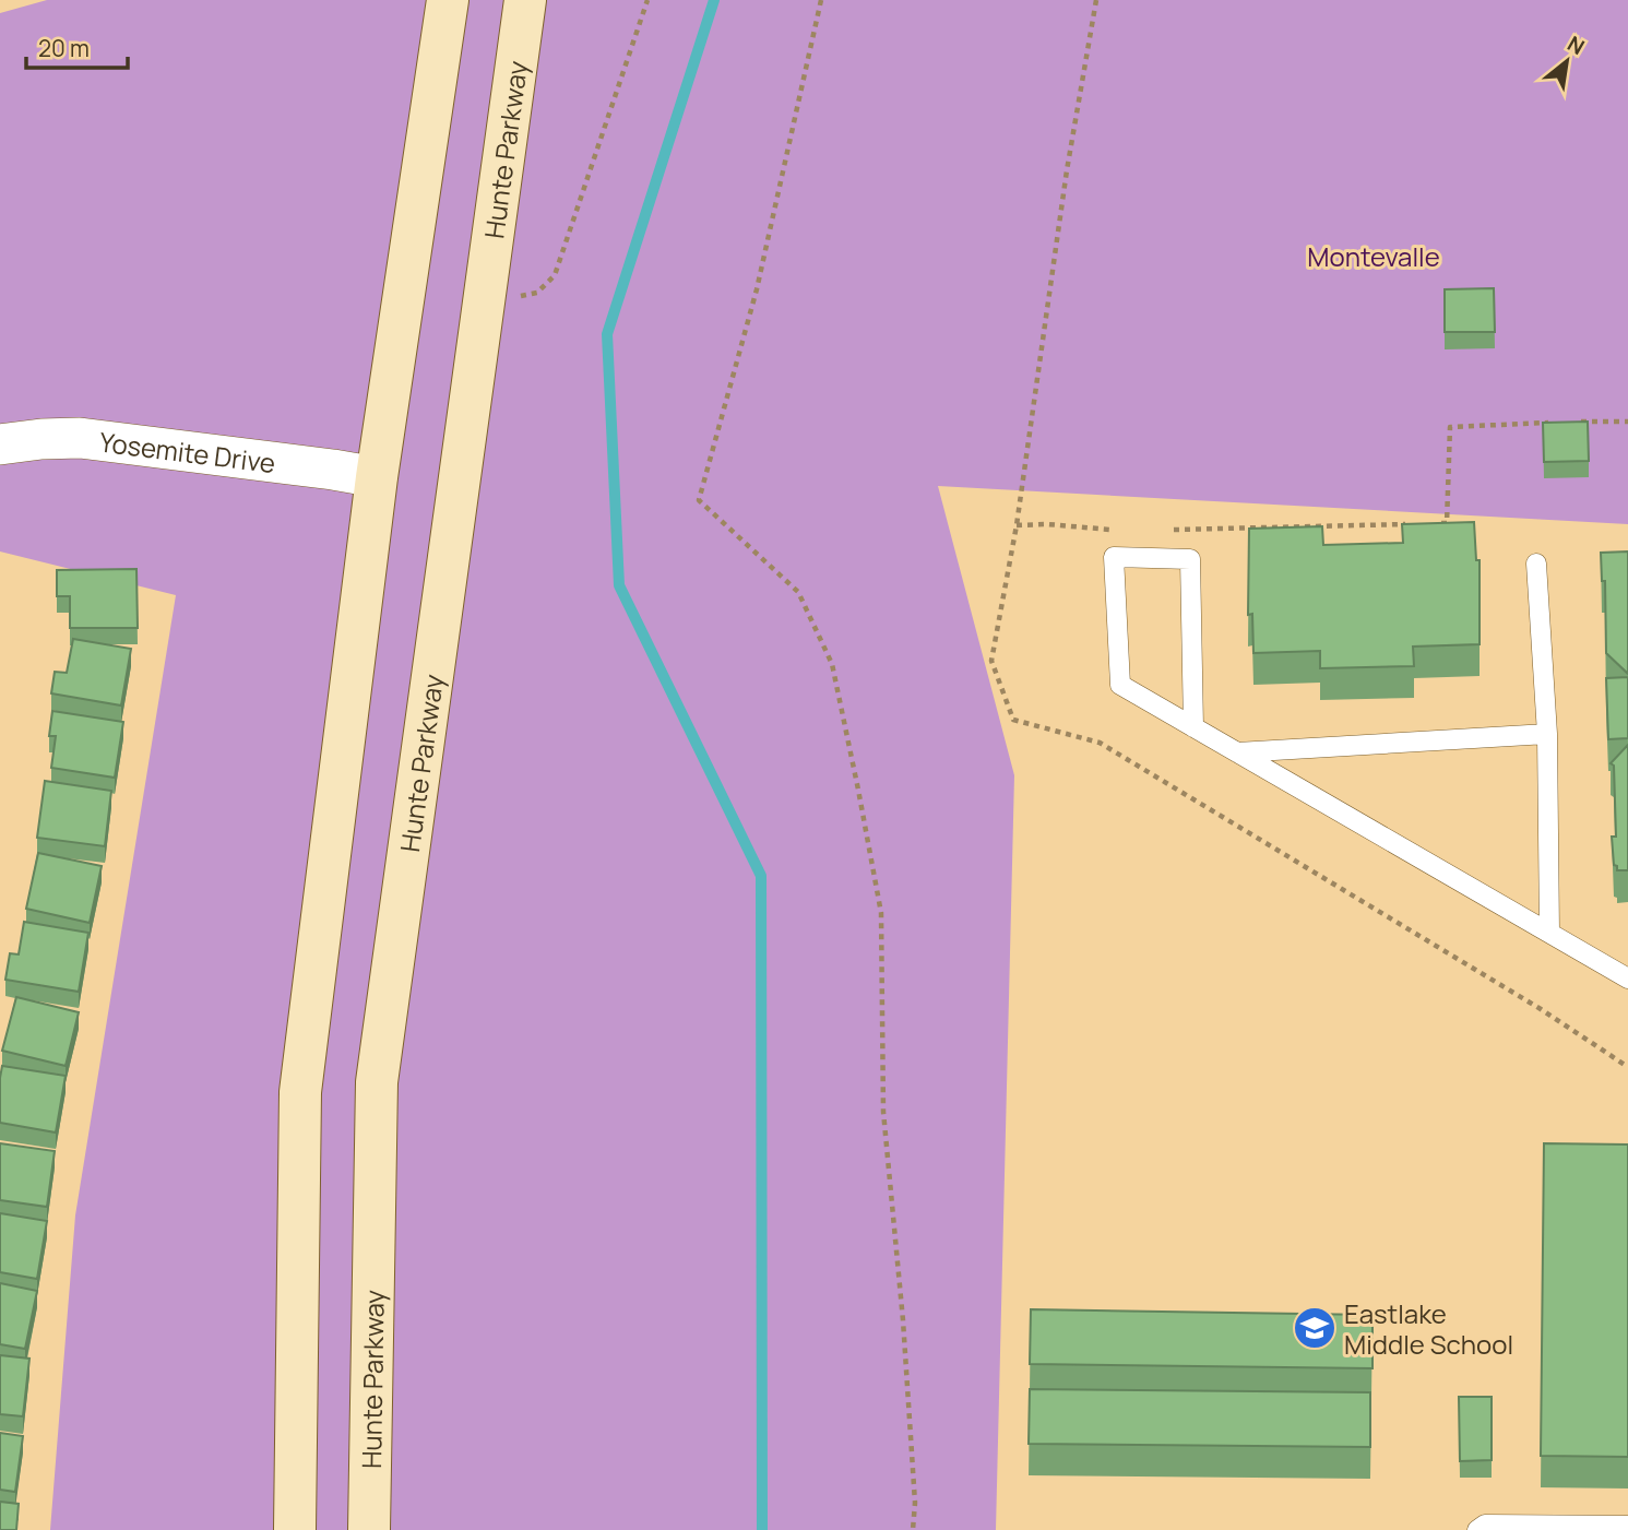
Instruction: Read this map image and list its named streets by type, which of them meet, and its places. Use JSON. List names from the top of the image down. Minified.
{"streets":{"main road":["Hunte Parkway"],"street":["Yosemite Drive"]},"parks":["Montevalle"],"places":{"school or university":["Eastlake Middle School"]},"scale_bar":"20 m","north":"top right"}
